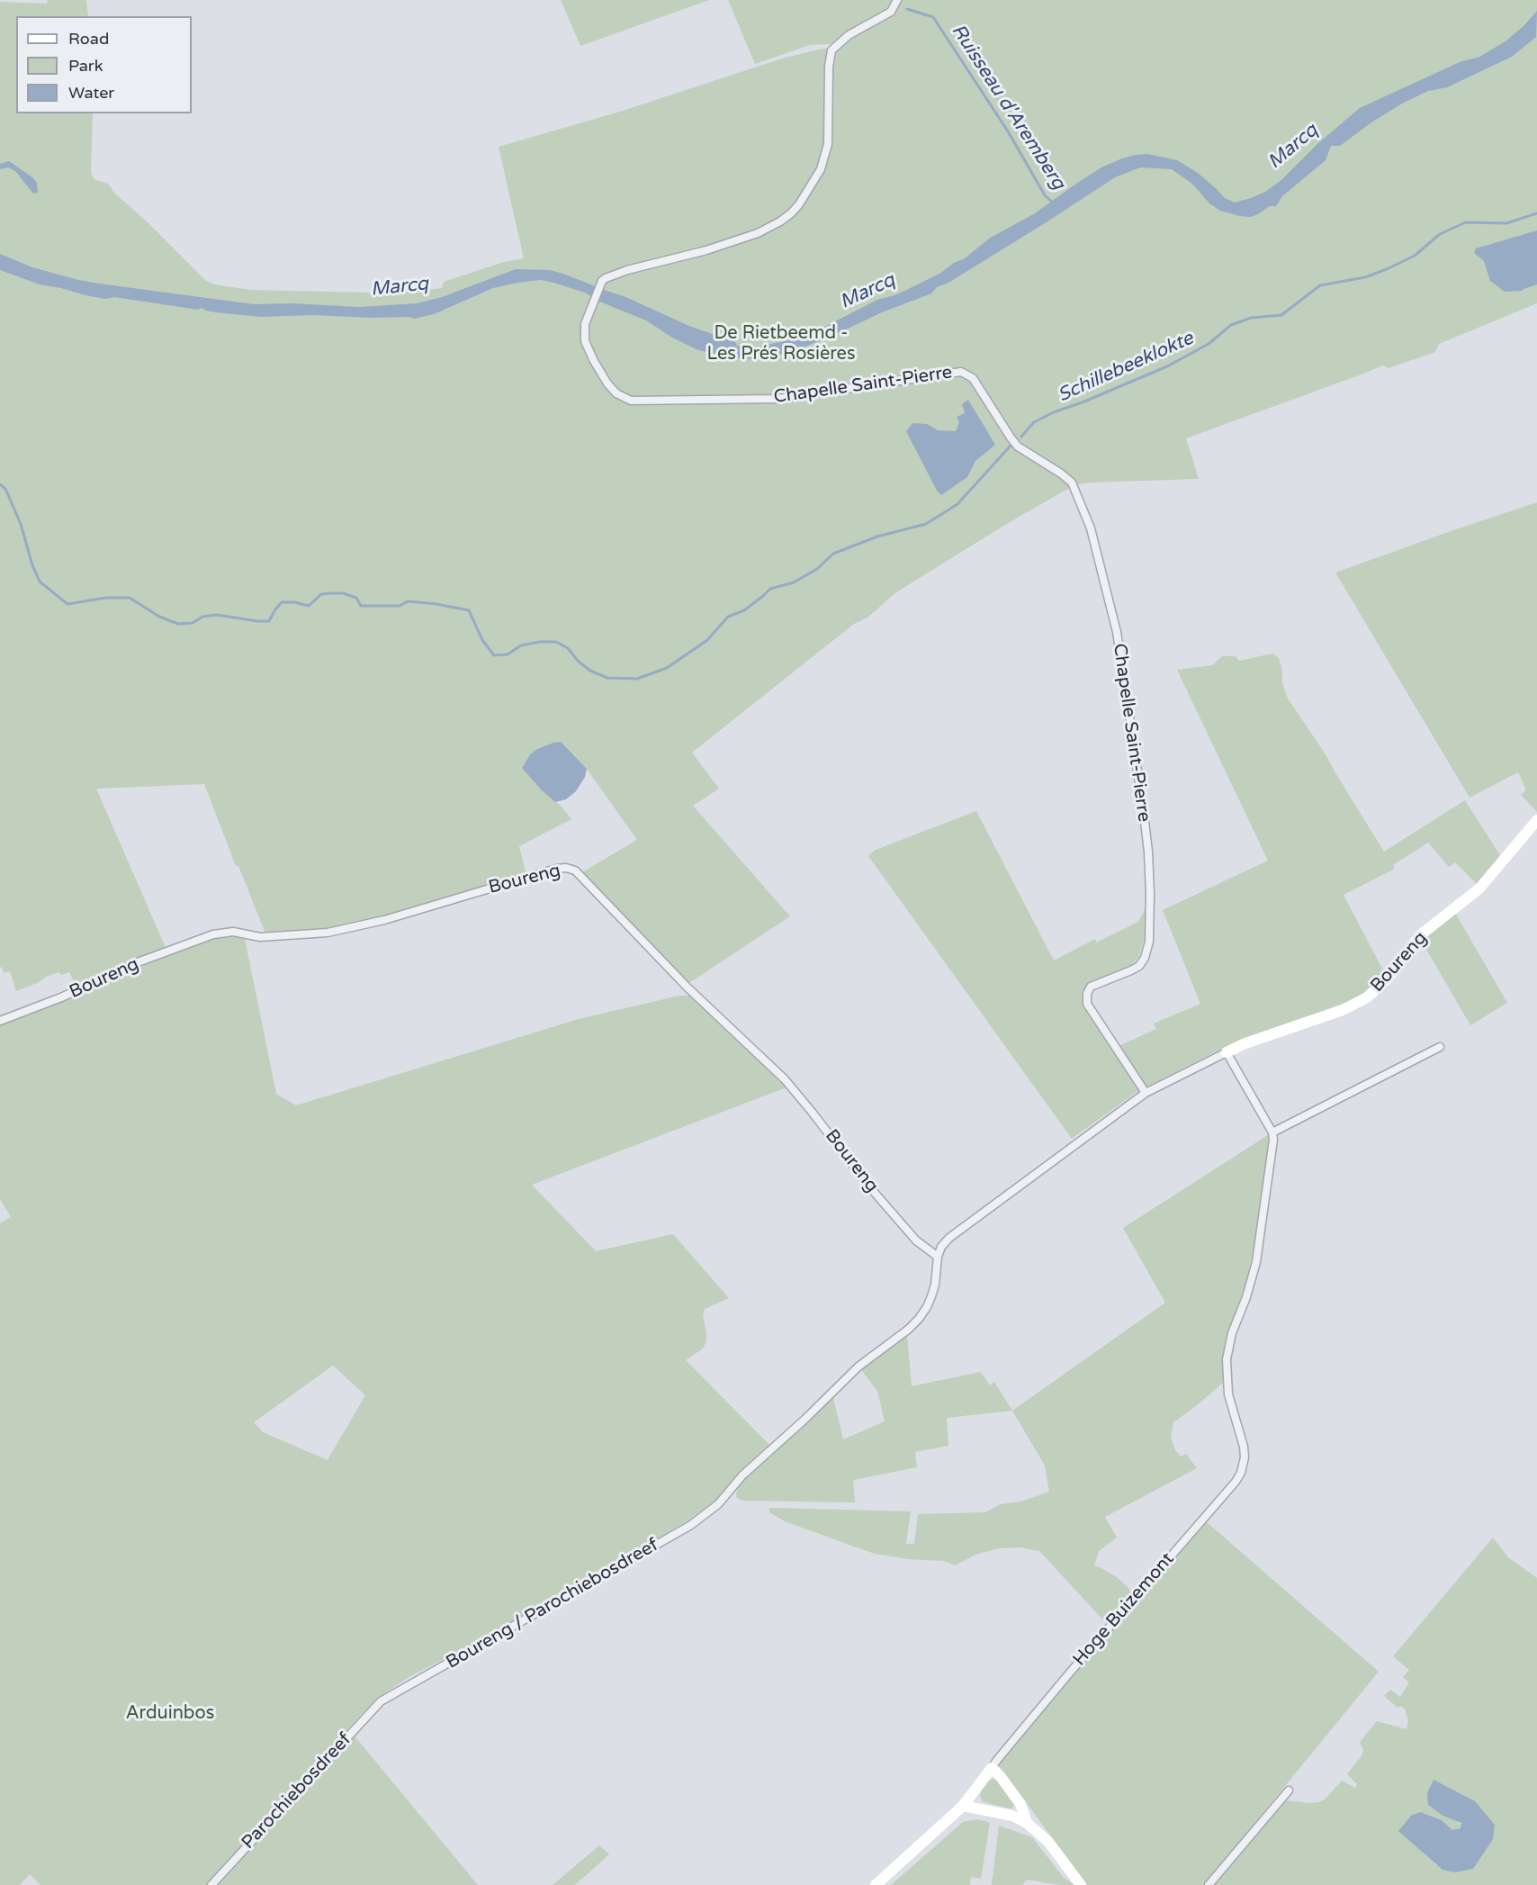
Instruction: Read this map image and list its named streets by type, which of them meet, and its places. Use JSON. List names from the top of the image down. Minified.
{"streets":{"street":["Chapelle Saint-Pierre","Boureng","Boureng / Parochiebosdreef","Hoge Buizemont","Parochiebosdreef"]},"crossings":[["Chapelle Saint-Pierre","Boureng"],["Boureng","Boureng / Parochiebosdreef"],["Boureng / Parochiebosdreef","Parochiebosdreef"]],"water":["Ruisseau d'Aremberg","Marcq","Schillebeeklokte"],"parks":["De Rietbeemd - Les Prés Rosières","Arduinbos"],"legend":["Road","Park","Water"]}
